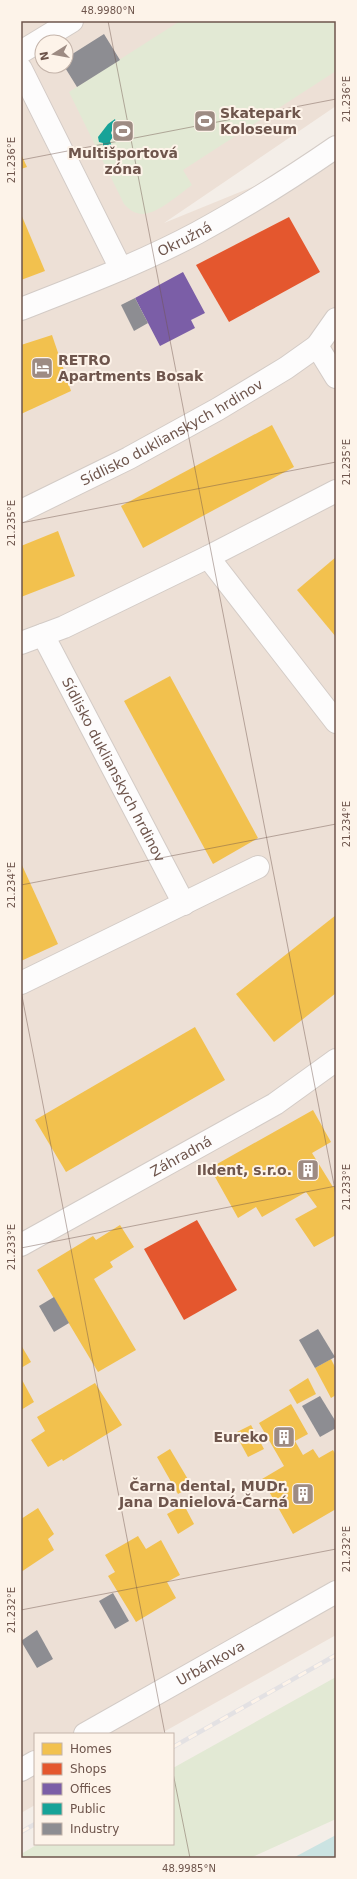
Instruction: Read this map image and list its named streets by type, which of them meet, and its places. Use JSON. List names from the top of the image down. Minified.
{"streets":{"street":["Okružná","Sídlisko duklianskych hrdinov","Záhradná","Urbánkova"]},"places":{"sports":["Skatepark Koloseum","Multišportová zóna"],"hotel":["RETRO Apartments Bosak"],"building":["Ildent, s.r.o.","Eureko","Čarna dental, MUDr. Jana Danielová-Čarná"]},"legend":["Homes","Shops","Offices","Public","Industry"],"north":"left","coordinates":["48.9980°N","21.236°E","21.235°E","21.234°E","21.233°E","21.232°E","48.9985°N"]}
